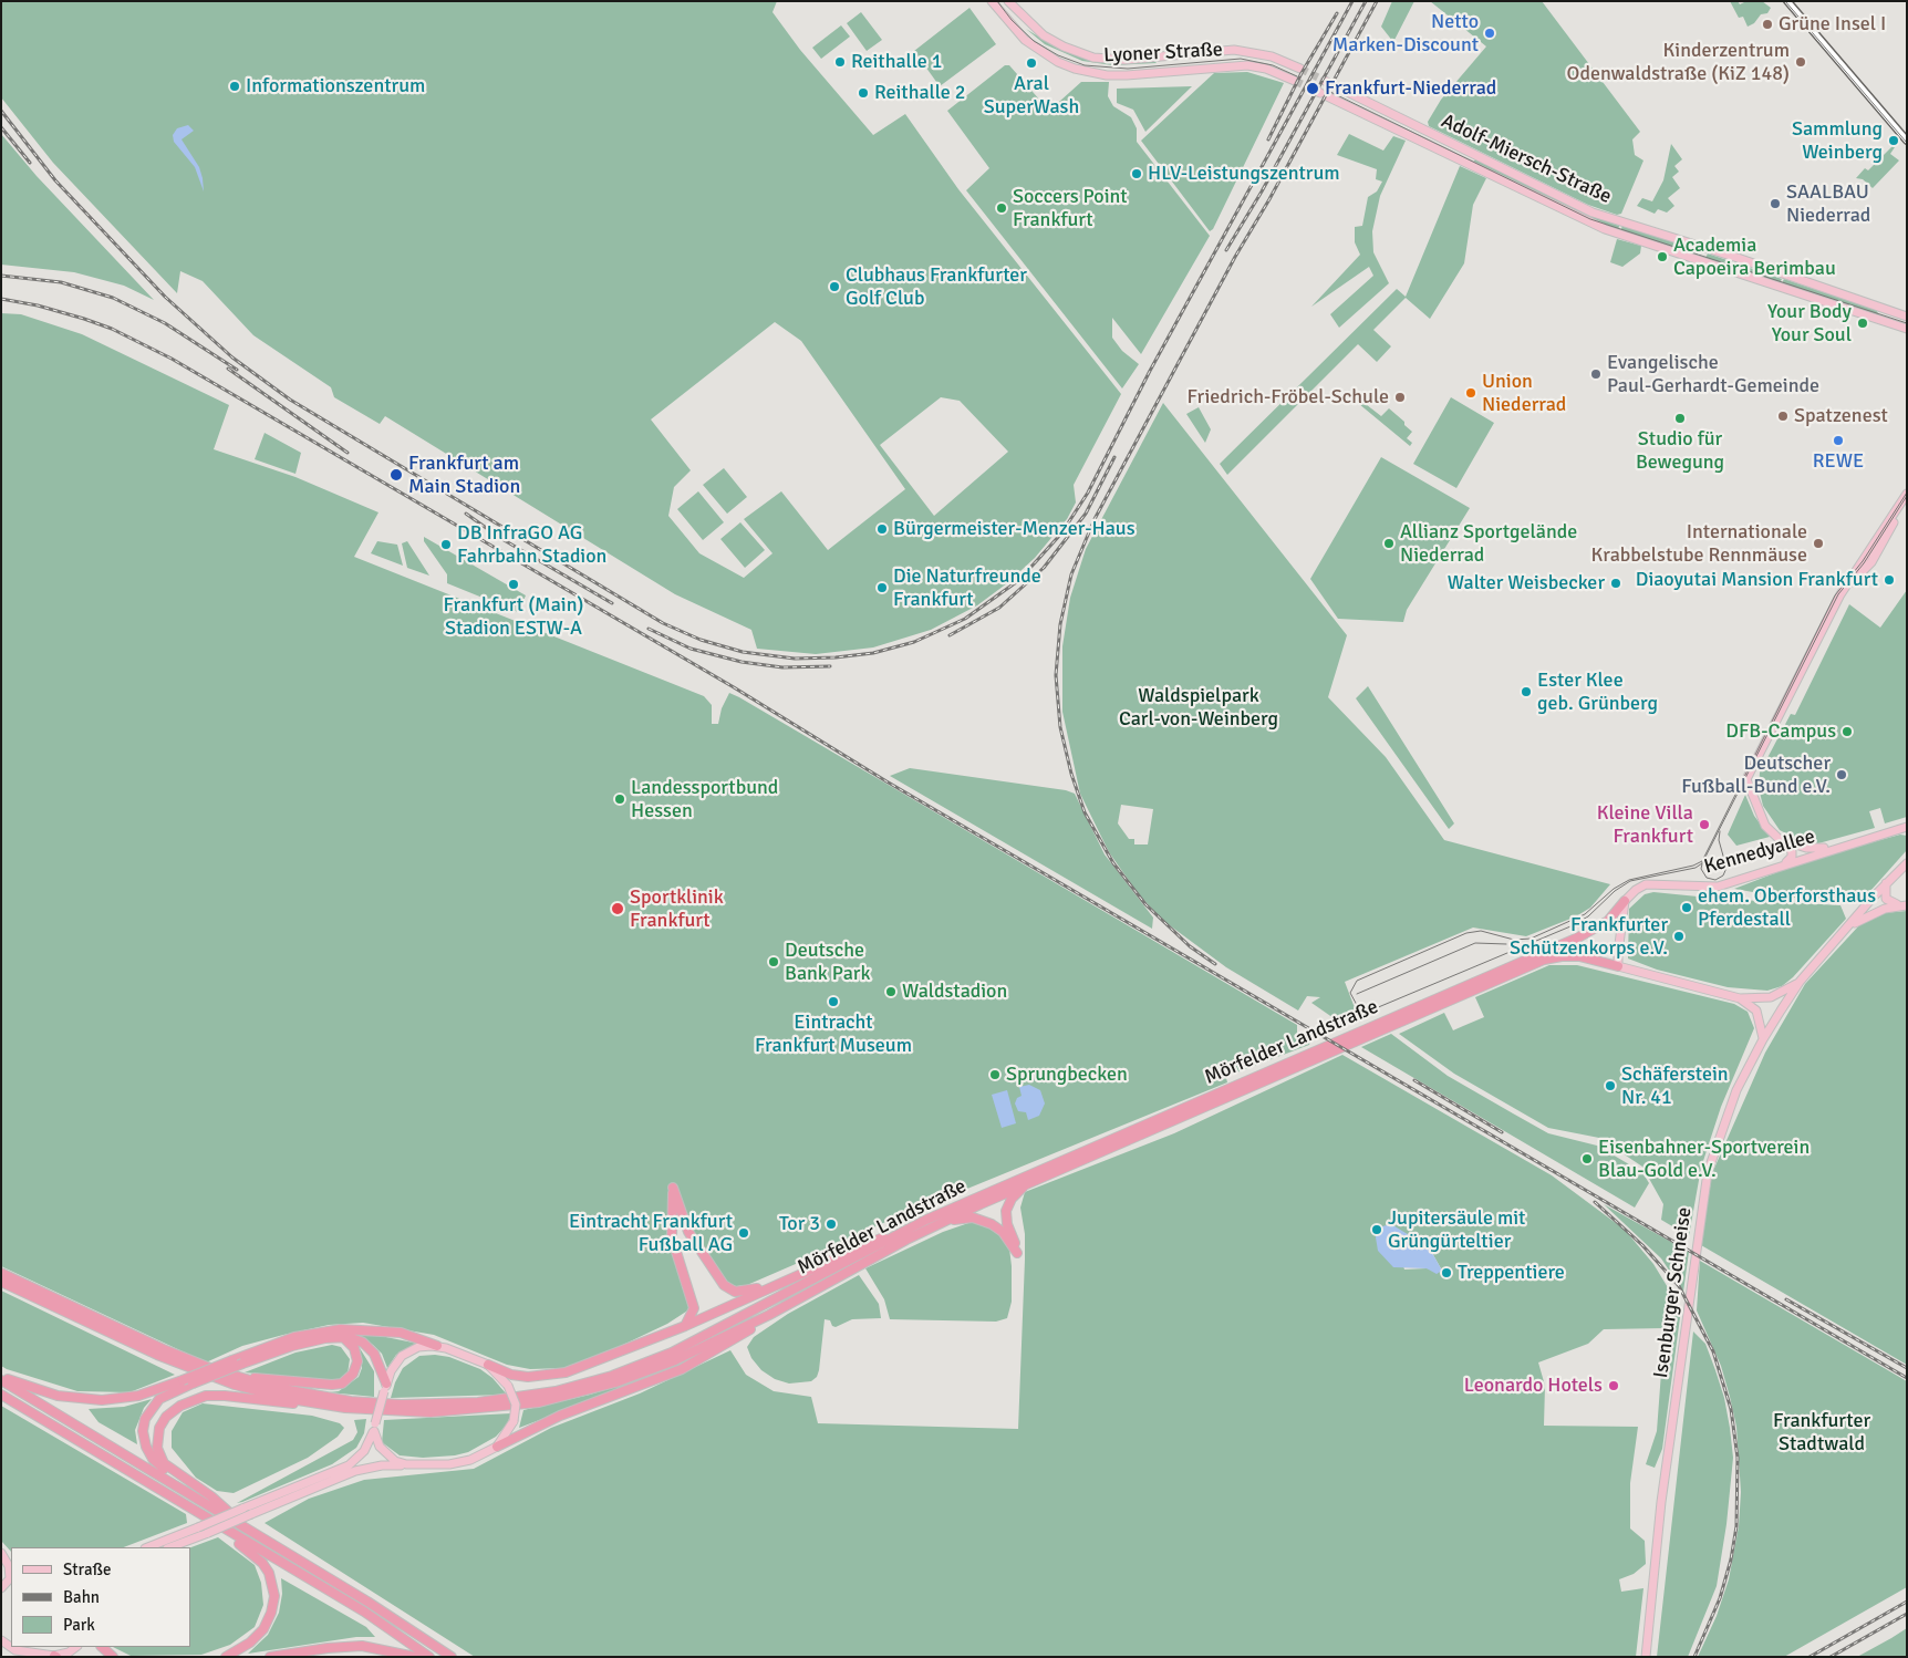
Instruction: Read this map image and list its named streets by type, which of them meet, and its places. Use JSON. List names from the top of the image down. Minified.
{"streets":{"highway":["Mörfelder Landstraße"],"main road":["Lyoner Straße","Adolf-Miersch-Straße","Kennedyallee","Isenburger Schneise"]},"crossings":[["Kennedyallee","Mörfelder Landstraße"]],"parks":["Waldspielpark Carl-von-Weinberg","Frankfurter Stadtwald"],"places":["Grüne Insel I","Netto Marken-Discount","Reithalle 1","Kinderzentrum Odenwaldstraße (KiZ 148)","Aral SuperWash","Informationszentrum","Frankfurt-Niederrad","Reithalle 2","Sammlung Weinberg","HLV-Leistungszentrum","SAALBAU Niederrad","Soccers Point Frankfurt","Academia Capoeira Berimbau","Clubhaus Frankfurter Golf Club","Your Body Your Soul","Evangelische Paul-Gerhardt-Gemeinde","Union Niederrad","Friedrich-Fröbel-Schule","Spatzenest","Studio für Bewegung","REWE","Frankfurt am Main Stadion","Bürgermeister-Menzer-Haus","Allianz Sportgelände Niederrad","Internationale Krabbelstube Rennmäuse","DB InfraGO AG Fahrbahn Stadion","Diaoyutai Mansion Frankfurt","Walter Weisbecker","Frankfurt (Main) Stadion ESTW-A","Die Naturfreunde Frankfurt","Ester Klee geb. Grünberg","DFB-Campus","Deutscher Fußball-Bund e.V.","Landessportbund Hessen","Kleine Villa Frankfurt","ehem. Oberforsthaus Pferdestall","Sportklinik Frankfurt","Frankfurter Schützenkorps e.V.","Deutsche Bank Park","Waldstadion","Eintracht Frankfurt Museum","Sprungbecken","Schäferstein Nr. 41","Eisenbahner-Sportverein Blau-Gold e.V.","Tor 3","Jupitersäule mit Grüngürteltier","Eintracht Frankfurt Fußball AG","Treppentiere","Leonardo Hotels"],"legend":["Straße","Bahn","Park"]}
